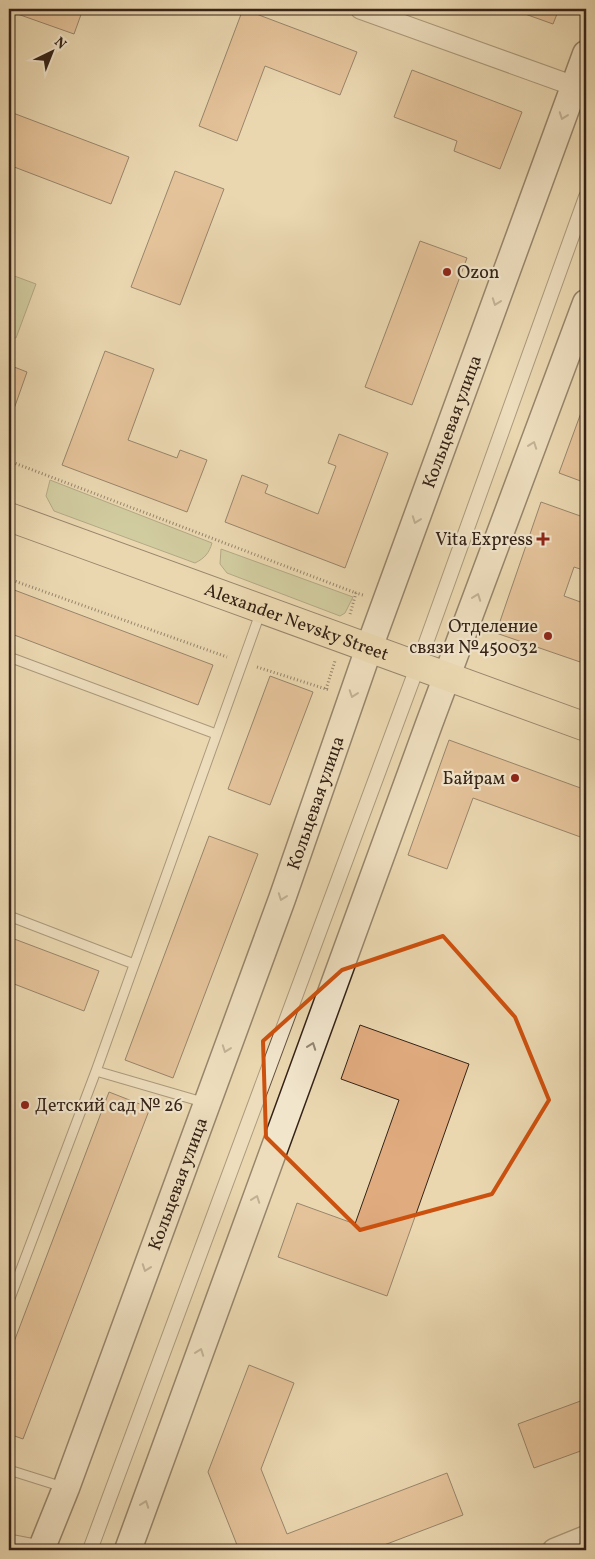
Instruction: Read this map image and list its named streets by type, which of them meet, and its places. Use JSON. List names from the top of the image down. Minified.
{"streets":{"main road":["Кольцевая улица","Alexander Nevsky Street"]},"crossings":[["Кольцевая улица","Alexander Nevsky Street"]],"places":{"other":["Ozon","Отделение связи №450032","Байрам","Детский сад № 26"],"health":["Vita Express"]},"north":"top right"}
